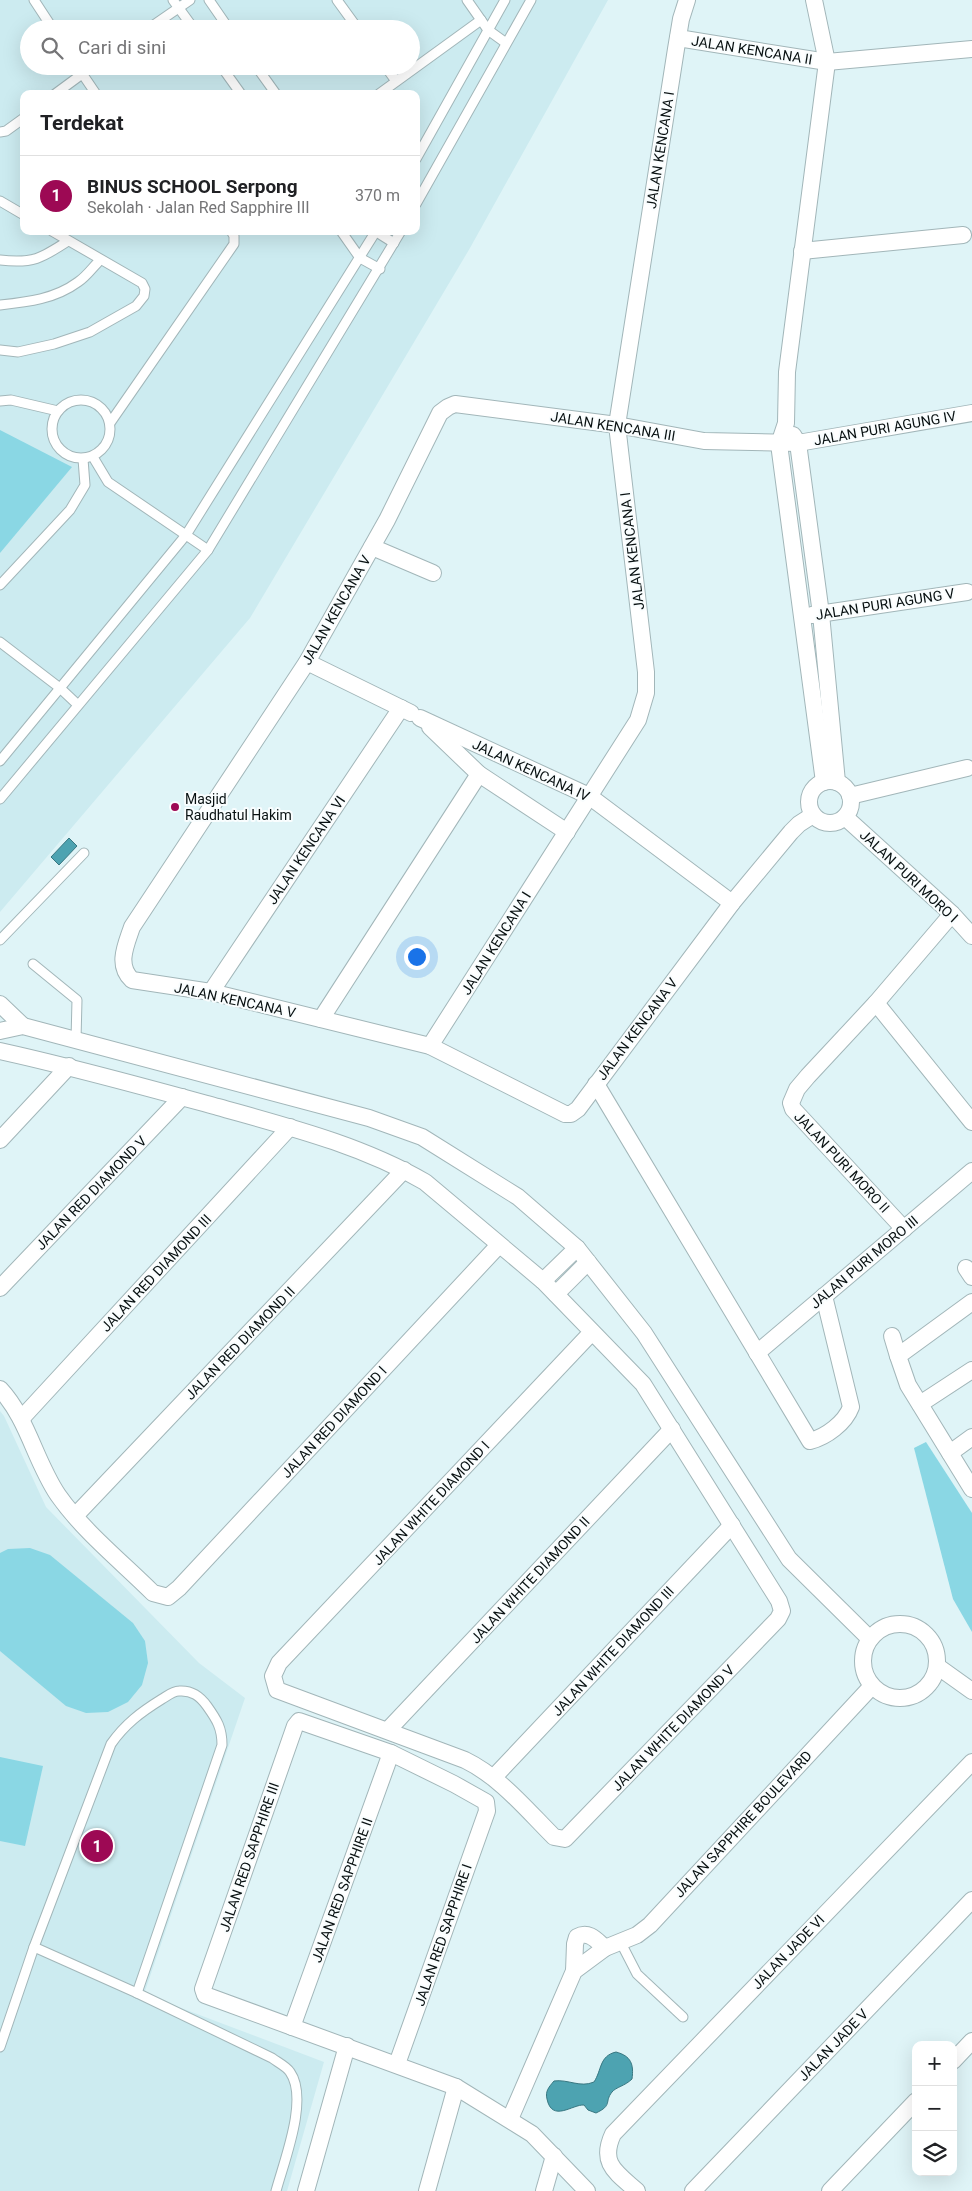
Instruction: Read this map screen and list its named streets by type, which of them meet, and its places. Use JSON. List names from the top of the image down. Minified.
{"streets":{"street":["JALAN KENCANA II","JALAN KENCANA I","JALAN KENCANA III","JALAN PURI AGUNG IV","JALAN PURI AGUNG V","JALAN KENCANA V","JALAN KENCANA IV","JALAN KENCANA VI","JALAN PURI MORO I","JALAN PURI MORO II","JALAN RED DIAMOND V","JALAN PURI MORO III","JALAN RED DIAMOND III","JALAN RED DIAMOND II","JALAN RED DIAMOND I","JALAN WHITE DIAMOND I","JALAN WHITE DIAMOND II","JALAN WHITE DIAMOND III","JALAN WHITE DIAMOND V","JALAN SAPPHIRE BOULEVARD","JALAN RED SAPPHIRE III","JALAN RED SAPPHIRE II","JALAN RED SAPPHIRE I","JALAN JADE VI","JALAN JADE V"]},"crossings":[["JALAN KENCANA II","JALAN KENCANA I"],["JALAN KENCANA I","JALAN KENCANA III"],["JALAN KENCANA I","JALAN KENCANA V"],["JALAN KENCANA I","JALAN KENCANA IV"],["JALAN KENCANA III","JALAN PURI AGUNG IV"],["JALAN KENCANA III","JALAN KENCANA V"],["JALAN KENCANA V","JALAN KENCANA IV"],["JALAN KENCANA V","JALAN KENCANA VI"],["JALAN KENCANA V","JALAN PURI MORO I"],["JALAN KENCANA IV","JALAN KENCANA VI"],["JALAN PURI MORO II","JALAN PURI MORO III"],["JALAN RED DIAMOND II","JALAN RED DIAMOND I"],["JALAN WHITE DIAMOND I","JALAN WHITE DIAMOND II"],["JALAN WHITE DIAMOND III","JALAN WHITE DIAMOND V"],["JALAN RED SAPPHIRE III","JALAN RED SAPPHIRE II"],["JALAN RED SAPPHIRE III","JALAN RED SAPPHIRE I"],["JALAN RED SAPPHIRE II","JALAN RED SAPPHIRE I"]],"places":["Masjid Raudhatul Hakim"],"page":{"search":"Cari di sini","heading":"Terdekat","list":[{"mark":"1","name":"BINUS SCHOOL Serpong","note":"Sekolah · Jalan Red Sapphire III","value":"370 m"}],"pins":"1","map_buttons":["+","−"]}}
